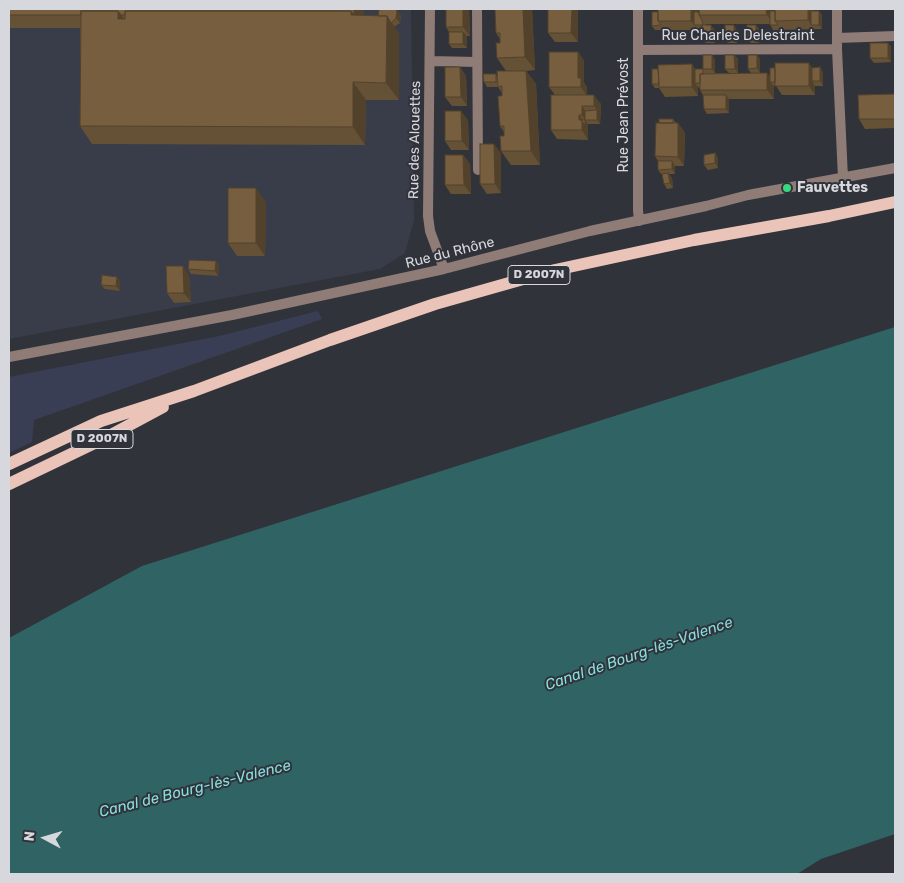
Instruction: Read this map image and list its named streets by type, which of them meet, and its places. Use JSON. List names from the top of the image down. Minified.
{"streets":{"main road":["D 2007N"],"street":["Rue Charles Delestraint","Rue Jean Prévost","Rue des Alouettes","Rue du Rhône"]},"crossings":[["Rue Charles Delestraint","Rue Jean Prévost"],["Rue Jean Prévost","Rue du Rhône"],["Rue des Alouettes","Rue du Rhône"]],"water":["Canal de Bourg-lès-Valence"],"places":["Fauvettes"],"north":"left"}
